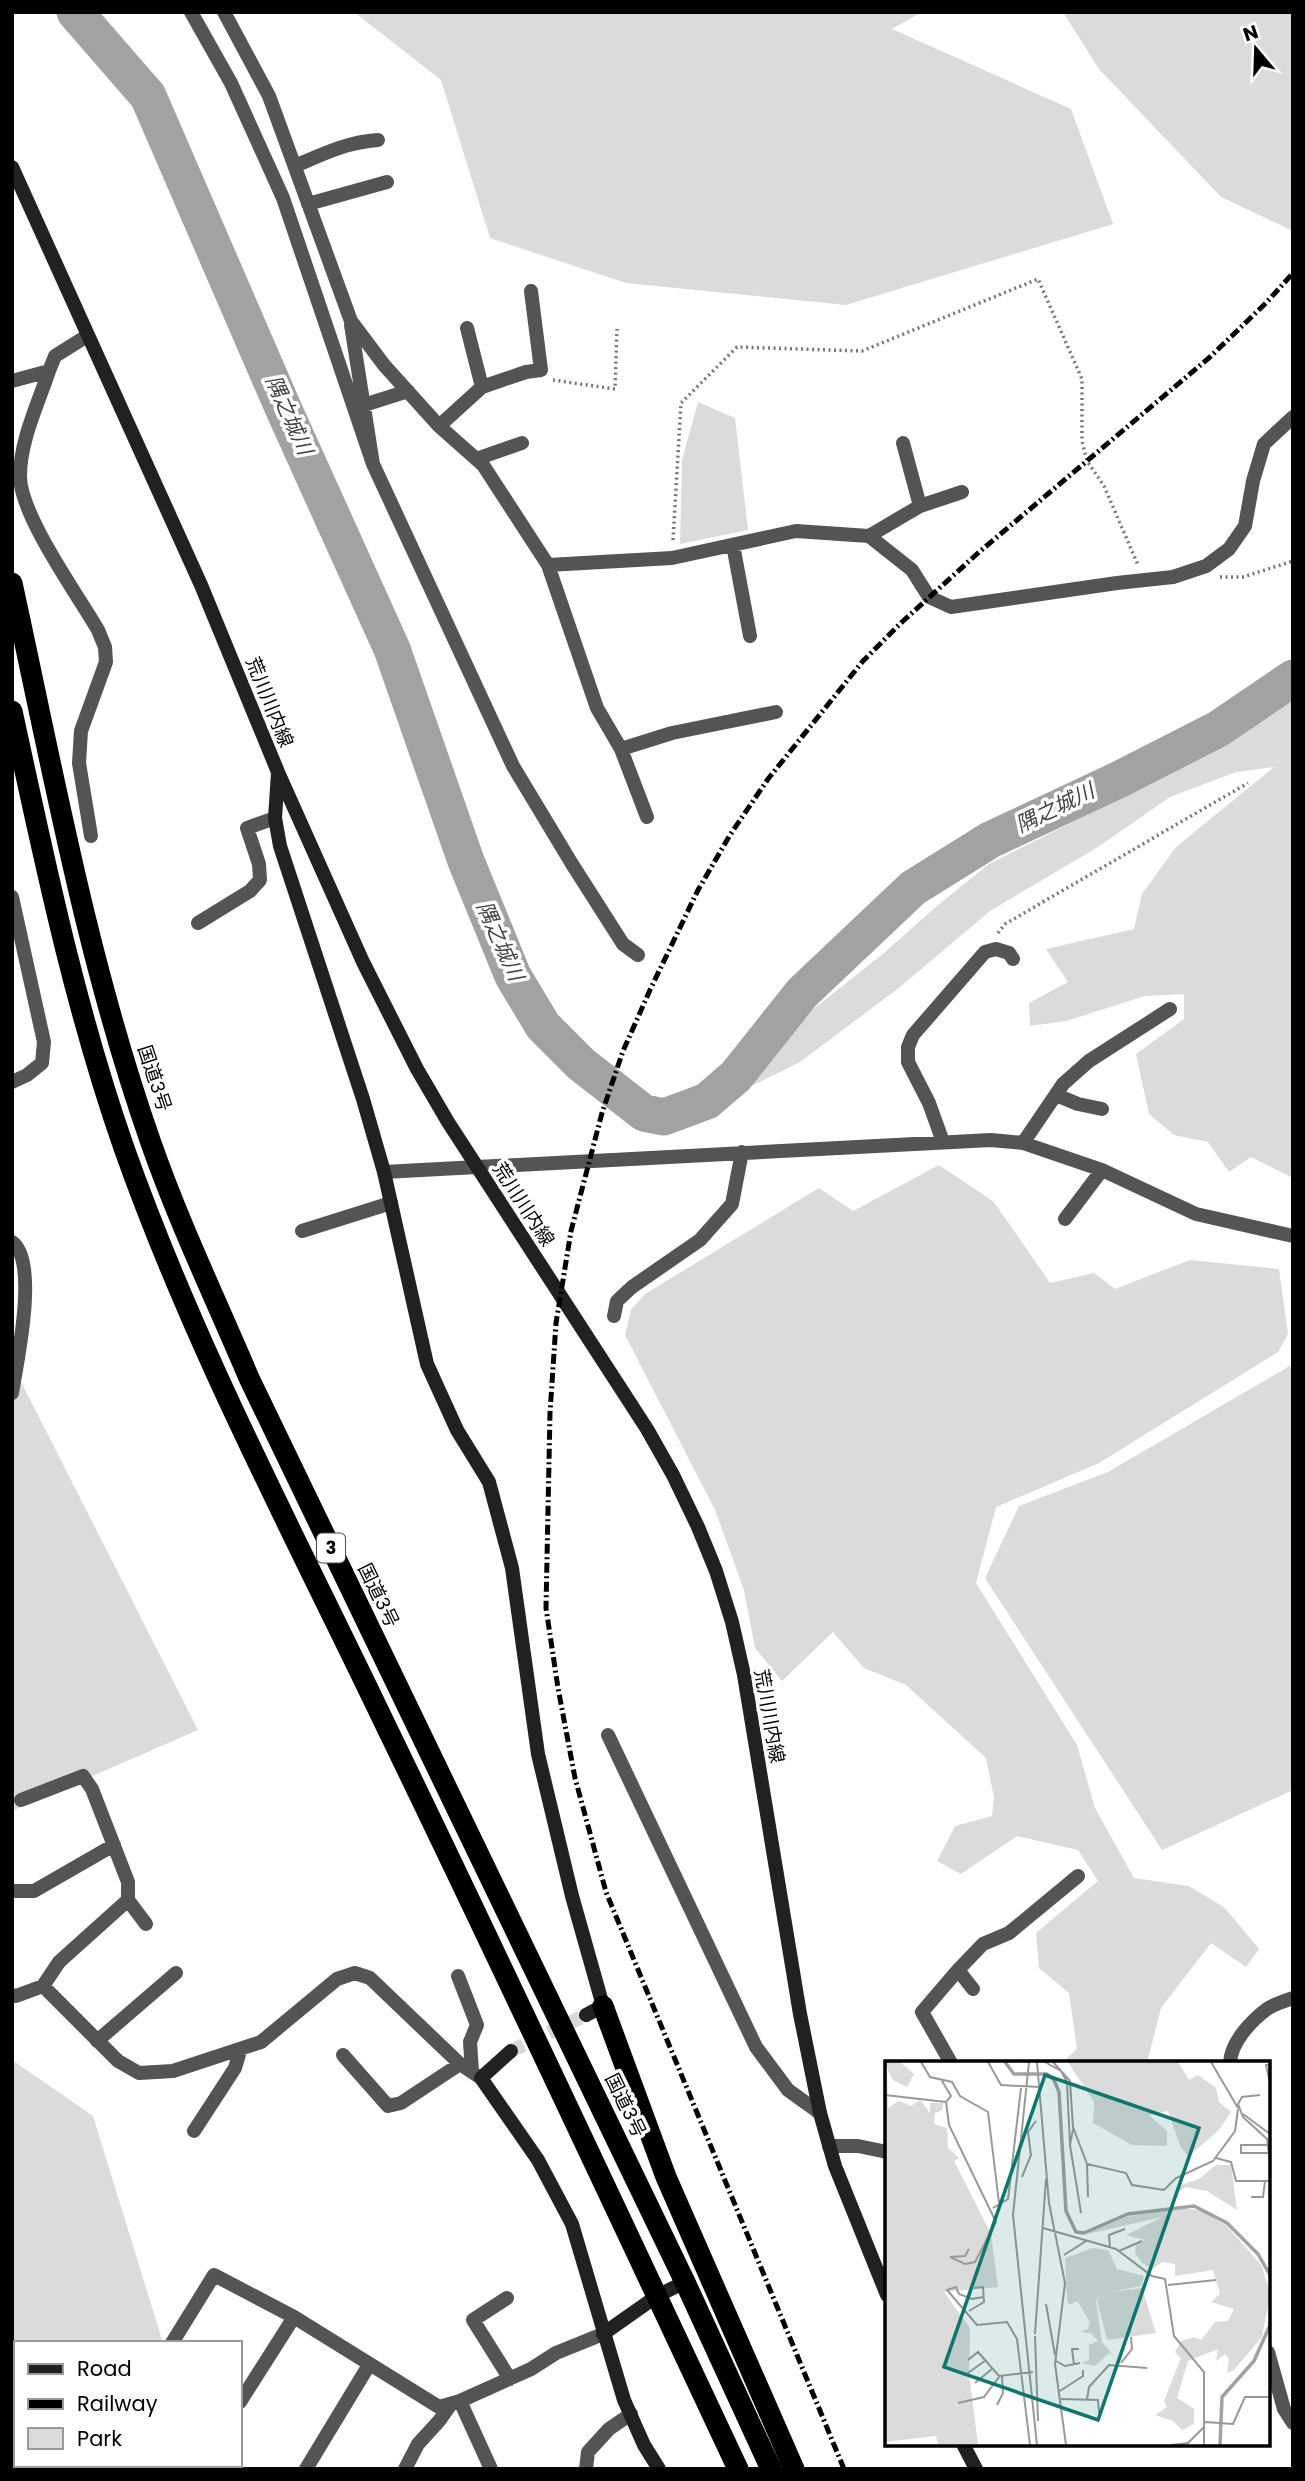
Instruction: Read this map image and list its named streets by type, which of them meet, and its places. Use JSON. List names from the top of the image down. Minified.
{"streets":{"highway":["国道3号","3"],"main road":["荒川川内線"]},"water":["隅之城川"],"legend":["Road","Railway","Park"],"north":"top"}
